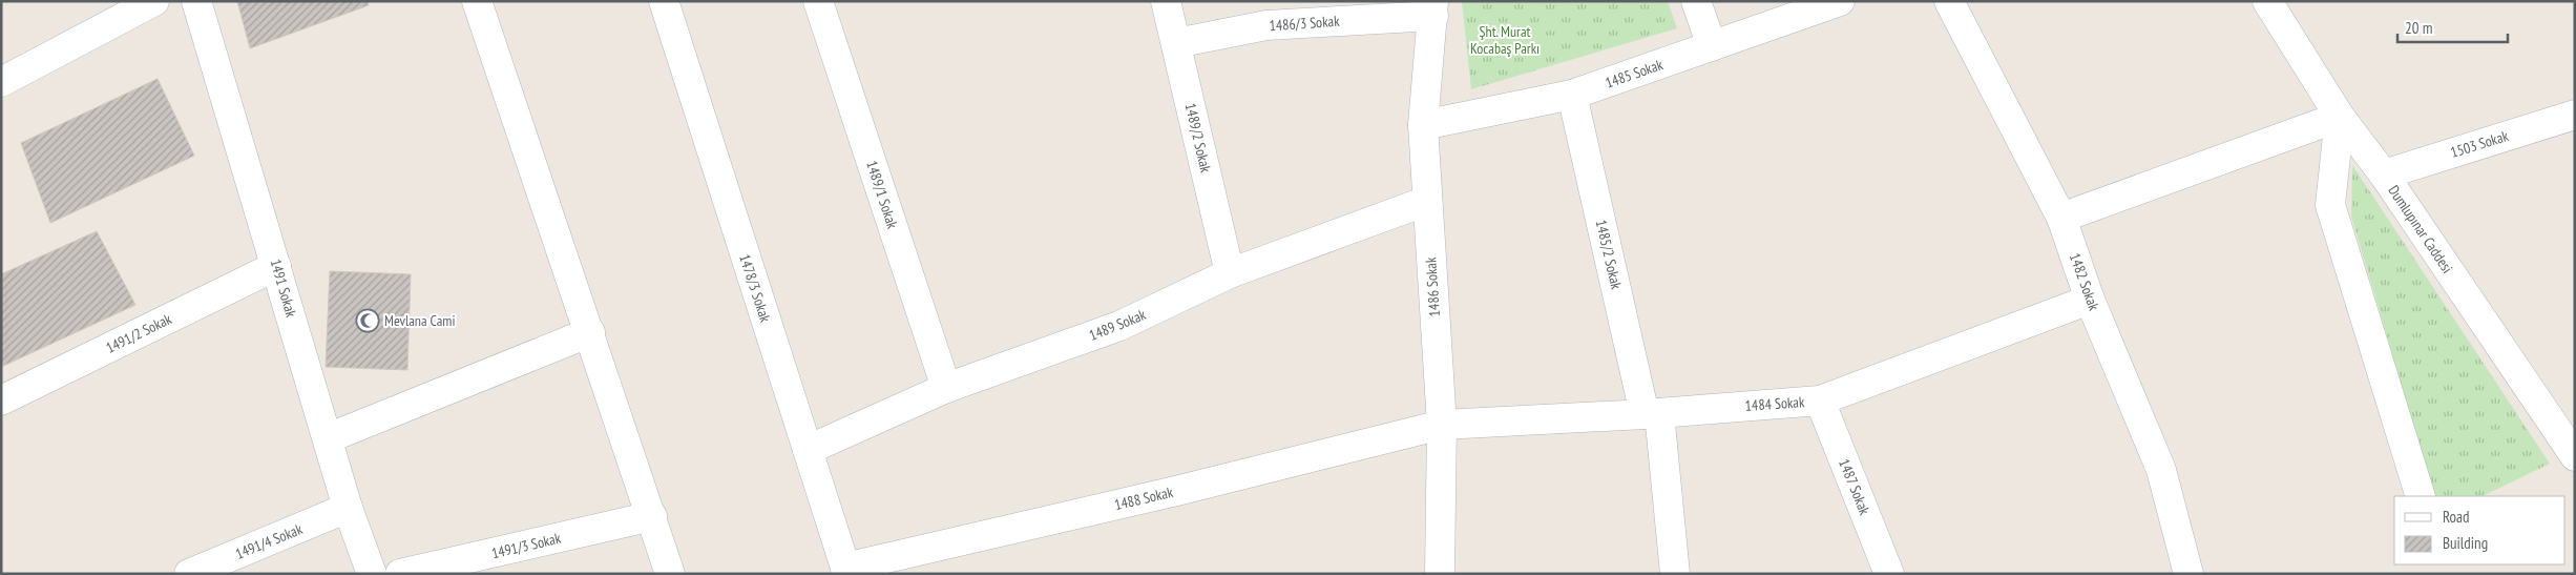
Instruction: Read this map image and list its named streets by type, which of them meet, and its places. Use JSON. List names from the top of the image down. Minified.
{"streets":{"street":["1486/3 Sokak","1485 Sokak","1489/2 Sokak","1503 Sokak","1489/1 Sokak","Dumlupınar Caddesi","1485/2 Sokak","1482 Sokak","1486 Sokak","1491 Sokak","1478/3 Sokak","1489 Sokak","1491/2 Sokak","1484 Sokak","1487 Sokak","1488 Sokak","1491/4 Sokak","1491/3 Sokak"]},"crossings":[["1486/3 Sokak","1489/2 Sokak"],["1486/3 Sokak","1486 Sokak"],["1485 Sokak","1485/2 Sokak"],["1485 Sokak","1486 Sokak"],["1489/2 Sokak","1489 Sokak"],["1503 Sokak","Dumlupınar Caddesi"],["1489/1 Sokak","1489 Sokak"],["1485/2 Sokak","1484 Sokak"],["1482 Sokak","1484 Sokak"],["1486 Sokak","1489 Sokak"],["1486 Sokak","1484 Sokak"],["1486 Sokak","1488 Sokak"],["1491 Sokak","1491/2 Sokak"],["1491 Sokak","1491/4 Sokak"],["1478/3 Sokak","1489 Sokak"],["1478/3 Sokak","1488 Sokak"],["1484 Sokak","1487 Sokak"],["1484 Sokak","1488 Sokak"]],"parks":["Şht. Murat Kocabaş Parkı"],"places":{"mosque":["Mevlana Cami"]},"legend":["Road","Building"],"scale_bar":"20 m"}
